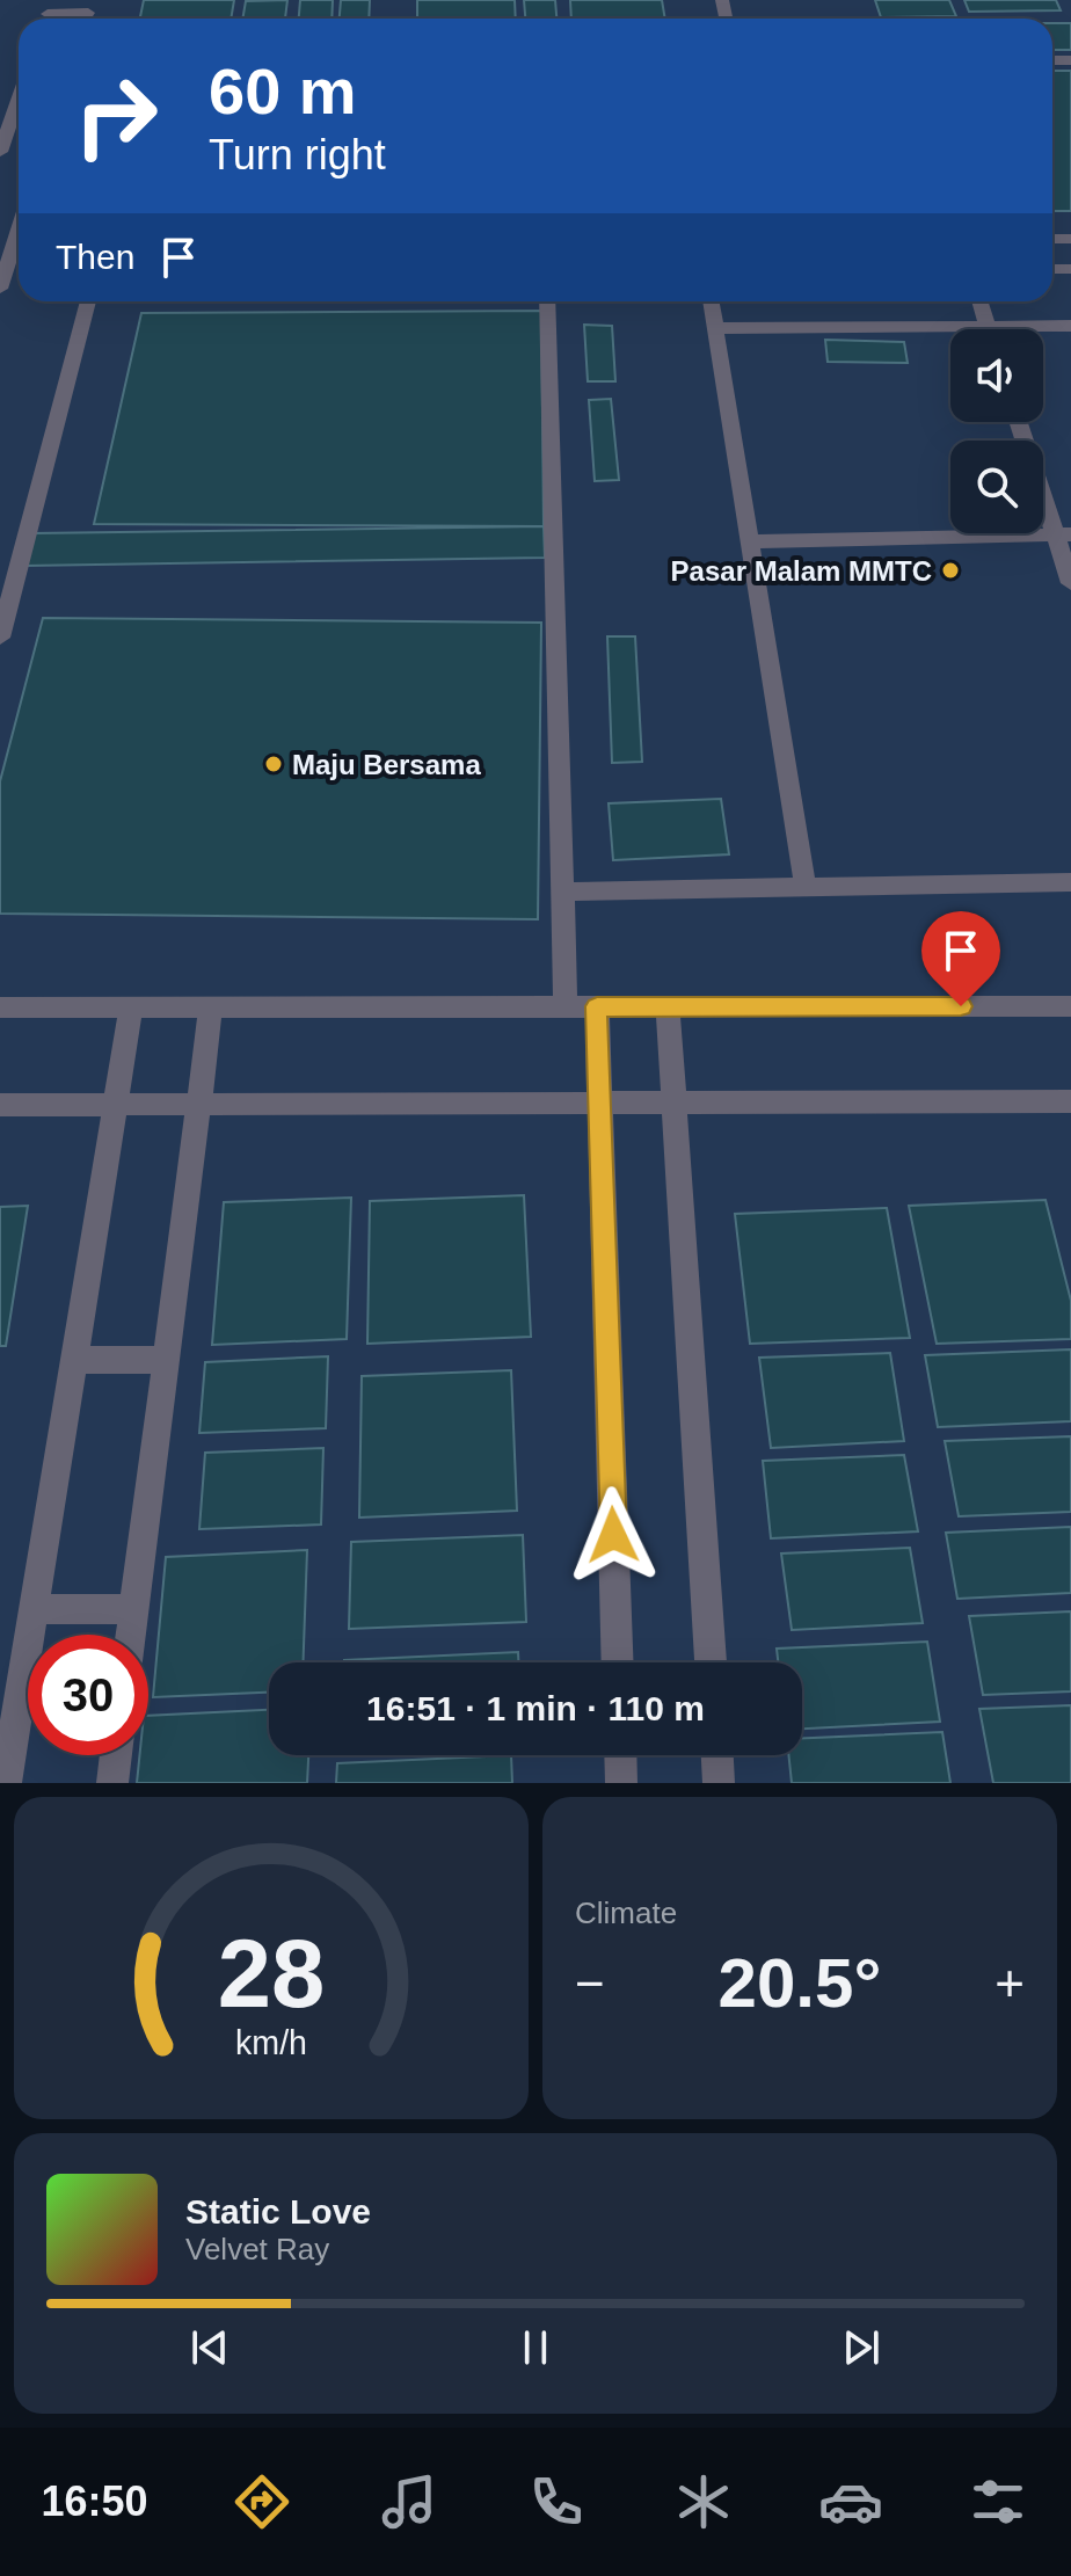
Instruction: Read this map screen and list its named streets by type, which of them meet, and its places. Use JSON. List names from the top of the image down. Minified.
{"places":["Pasar Malam MMTC","Maju Bersama"],"page":{"turn":["60 m","Turn right"],"then":"Then","limit":"30","trip":"16:51 · 1 min · 110 m","tile":"Climate","heat":["−","20.5°","+"],"song":["Static Love","Velvet Ray"],"tabs":"16:50","gauge":["28","km/h"]}}
